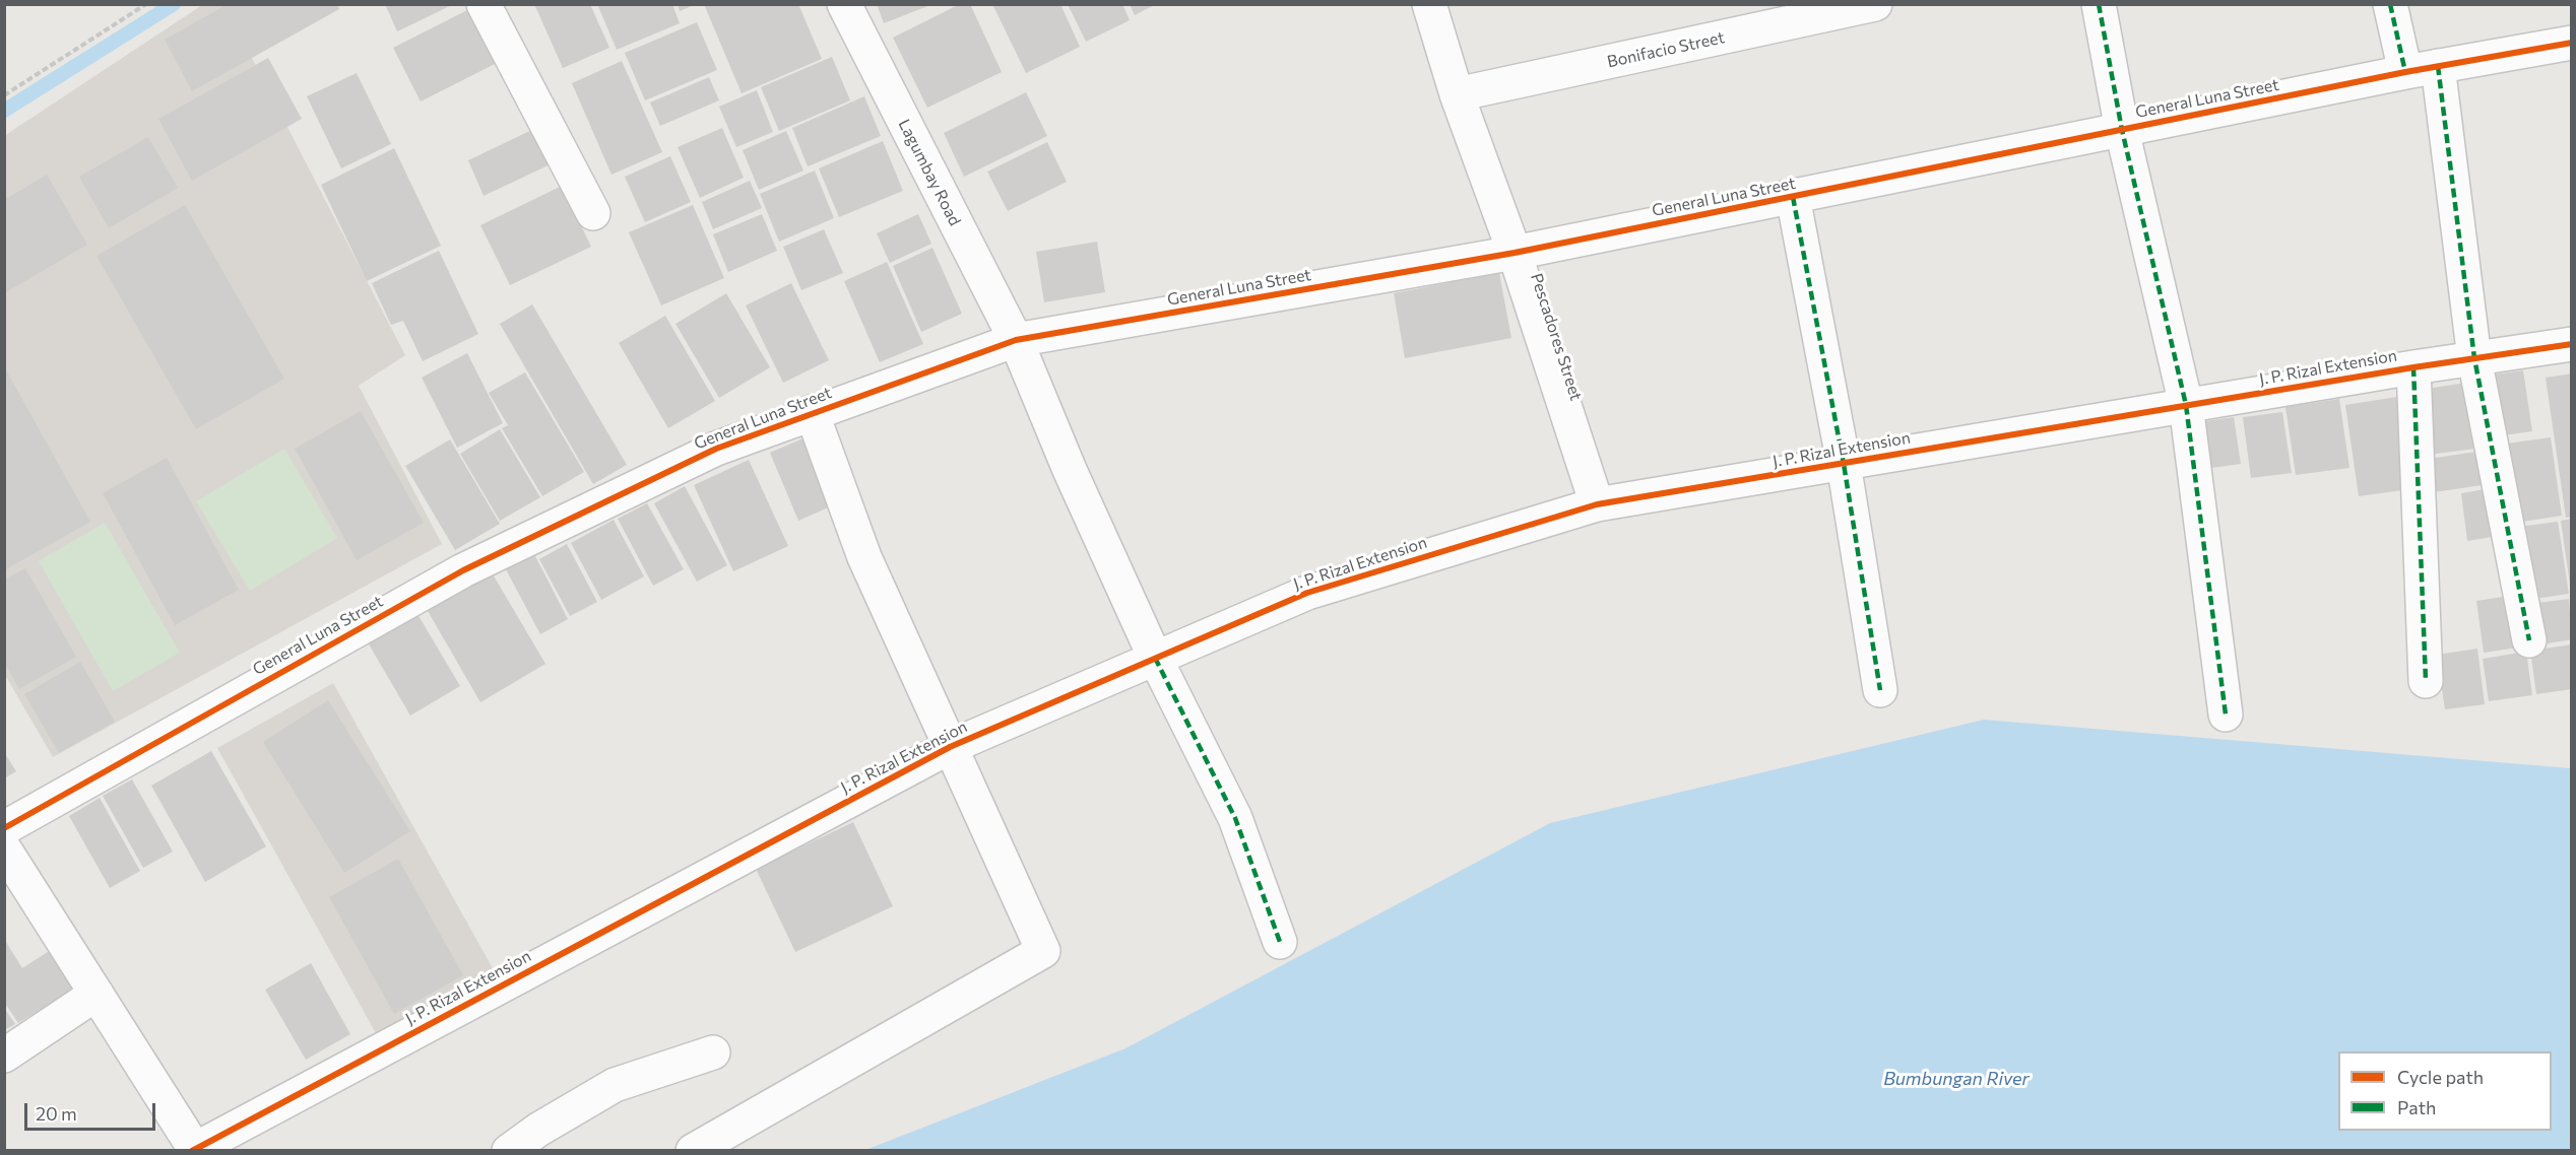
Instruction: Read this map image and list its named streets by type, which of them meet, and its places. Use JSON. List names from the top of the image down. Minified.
{"streets":{"street":["Bonifacio Street","General Luna Street","Lagumbay Road","Pescadores Street","J. P. Rizal Extension"]},"crossings":[["Bonifacio Street","Pescadores Street"],["General Luna Street","Lagumbay Road"],["General Luna Street","Pescadores Street"],["Lagumbay Road","J. P. Rizal Extension"],["Pescadores Street","J. P. Rizal Extension"]],"water":["Bumbungan River"],"legend":["Cycle path","Path"],"scale_bar":"20 m"}
